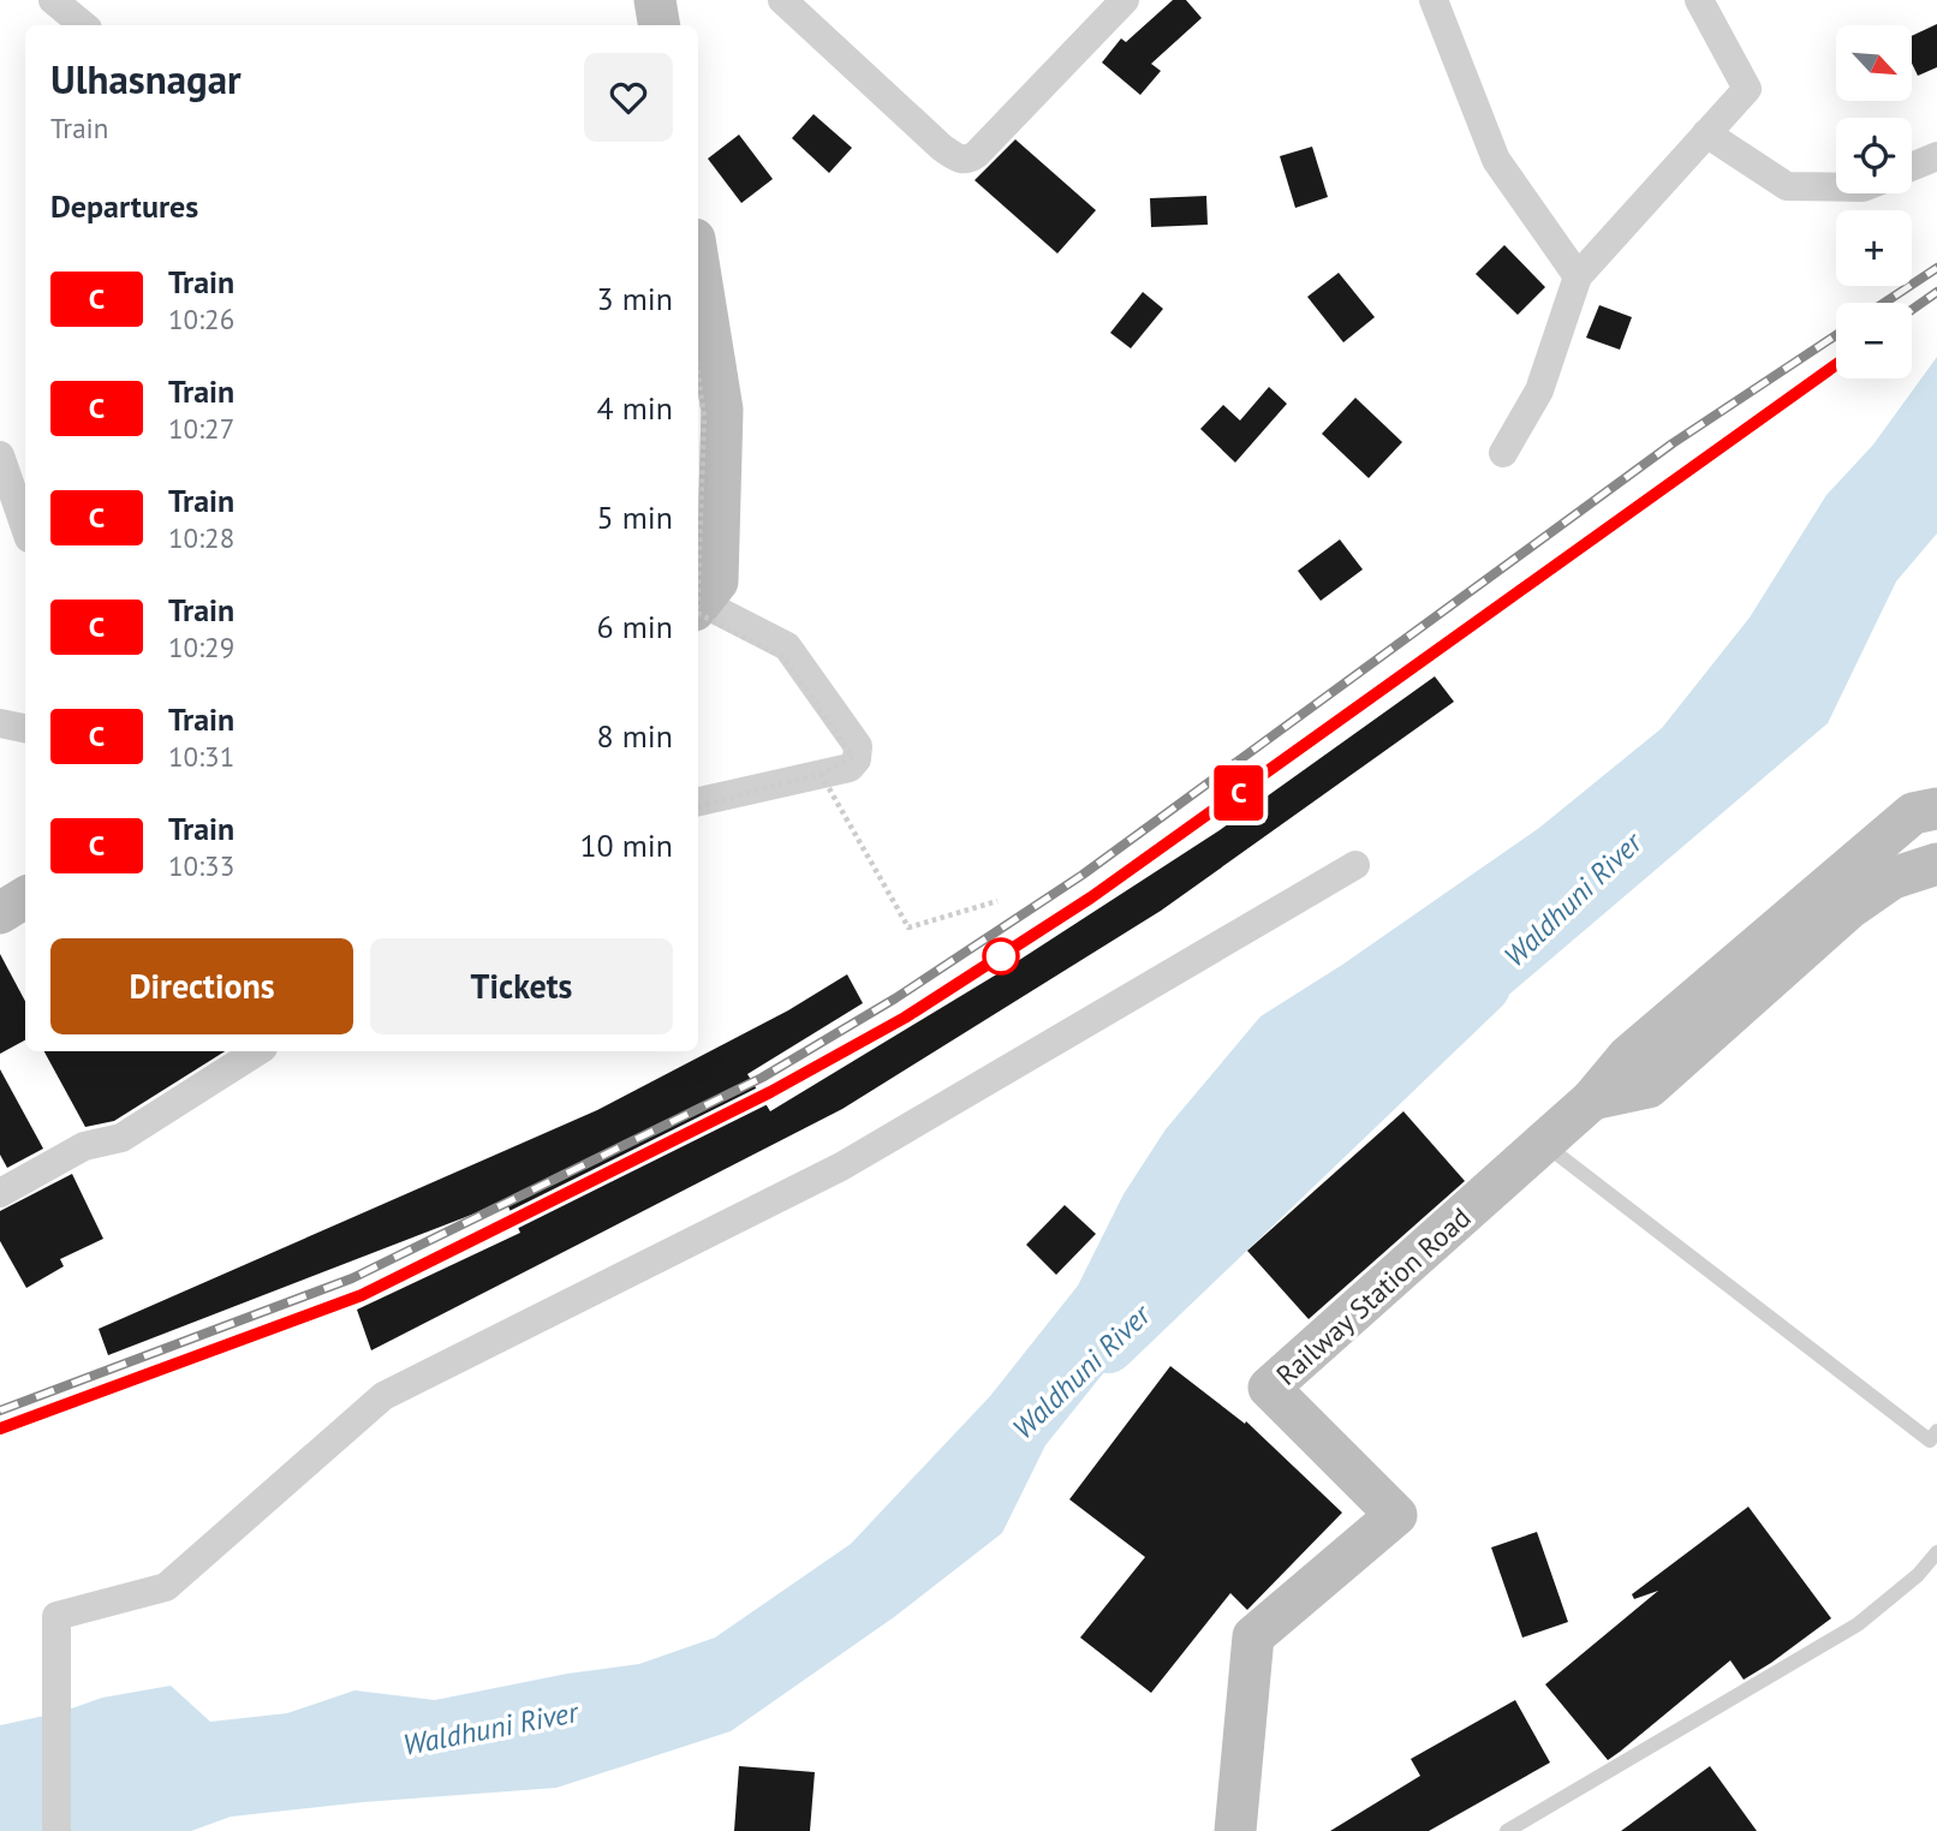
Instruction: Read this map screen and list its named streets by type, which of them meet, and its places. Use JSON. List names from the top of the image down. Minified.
{"streets":{"street":["Railway Station Road"]},"water":["Waldhuni River"],"north":"bottom right","page":{"on_map":"C","map_buttons":["+","−"],"heading":[["Ulhasnagar","Train"],"Departures"],"list":[{"mark":"C","name":"Train","note":"10:26","value":"3 min"},{"mark":"C","name":"Train","note":"10:27","value":"4 min"},{"mark":"C","name":"Train","note":"10:28","value":"5 min"},{"mark":"C","name":"Train","note":"10:29","value":"6 min"},{"mark":"C","name":"Train","note":"10:31","value":"8 min"},{"mark":"C","name":"Train","note":"10:33","value":"10 min"}],"buttons":["Directions","Tickets"]}}
